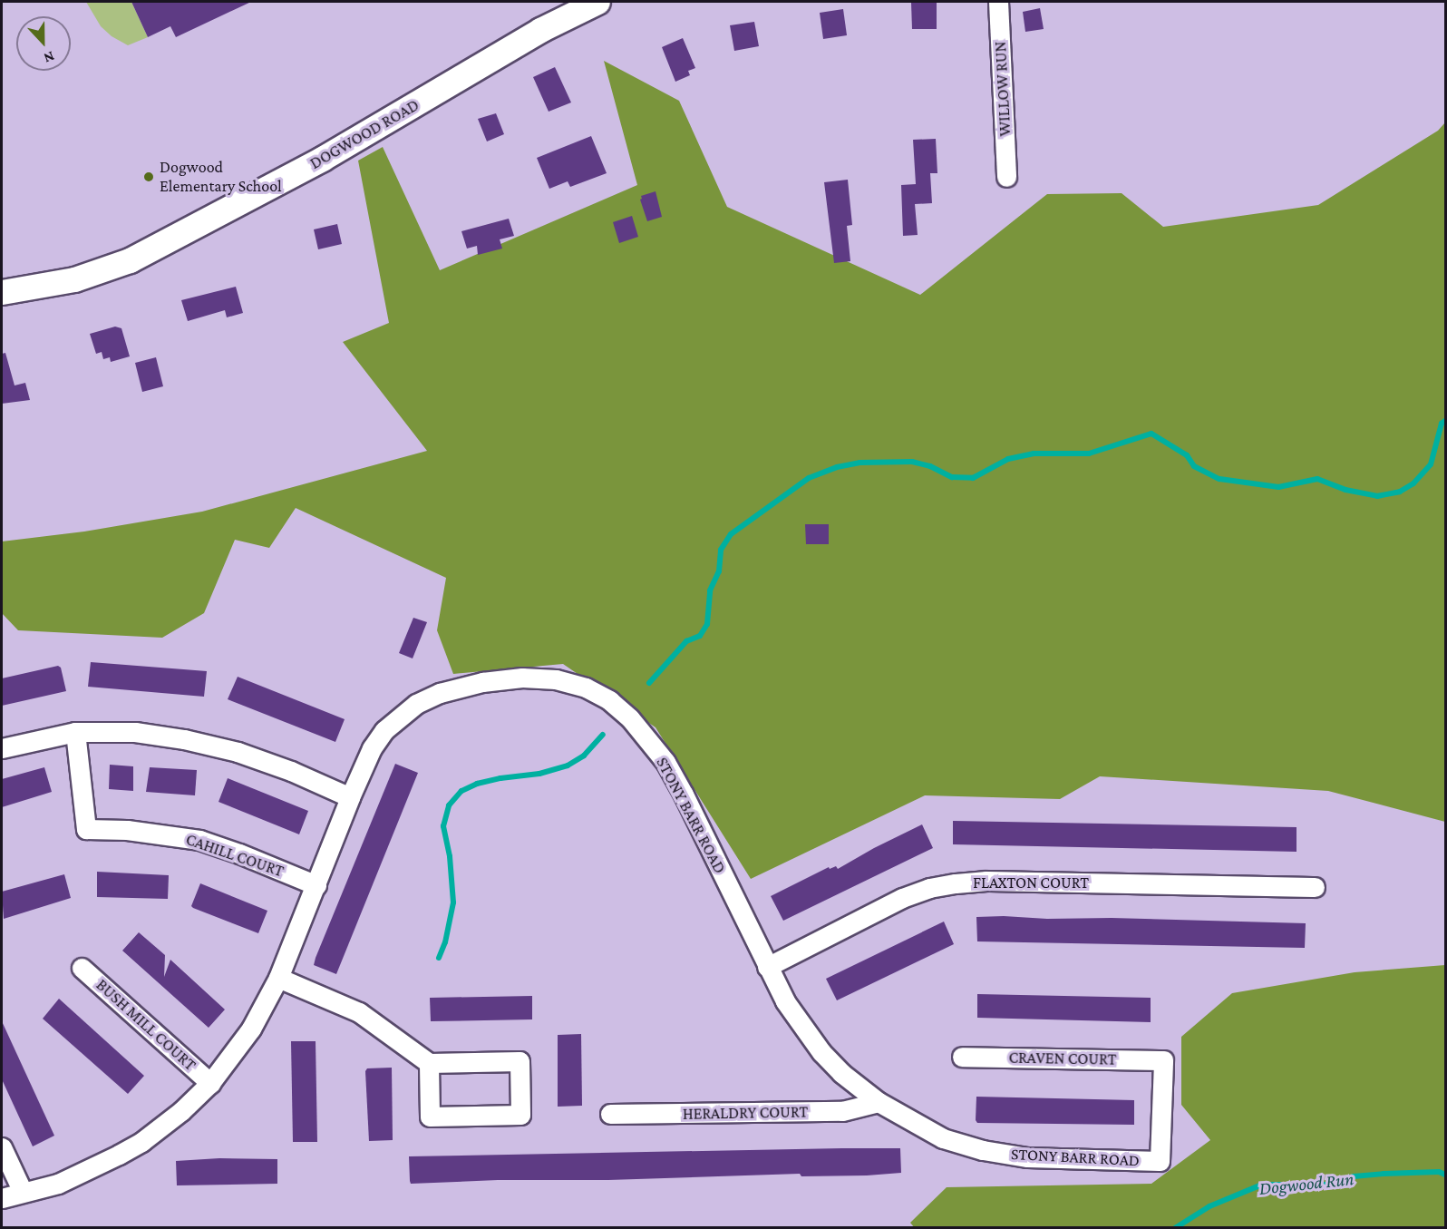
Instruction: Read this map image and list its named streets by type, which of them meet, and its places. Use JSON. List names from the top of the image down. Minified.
{"streets":{"street":["WILLOW RUN","DOGWOOD ROAD","STONY BARR ROAD","CAHILL COURT","FLAXTON COURT","BUSH MILL COURT","CRAVEN COURT","HERALDRY COURT"]},"crossings":[["STONY BARR ROAD","CAHILL COURT"],["STONY BARR ROAD","FLAXTON COURT"],["STONY BARR ROAD","BUSH MILL COURT"],["STONY BARR ROAD","CRAVEN COURT"],["STONY BARR ROAD","HERALDRY COURT"]],"water":["Dogwood Run"],"places":["Dogwood Elementary School"],"north":"bottom"}
